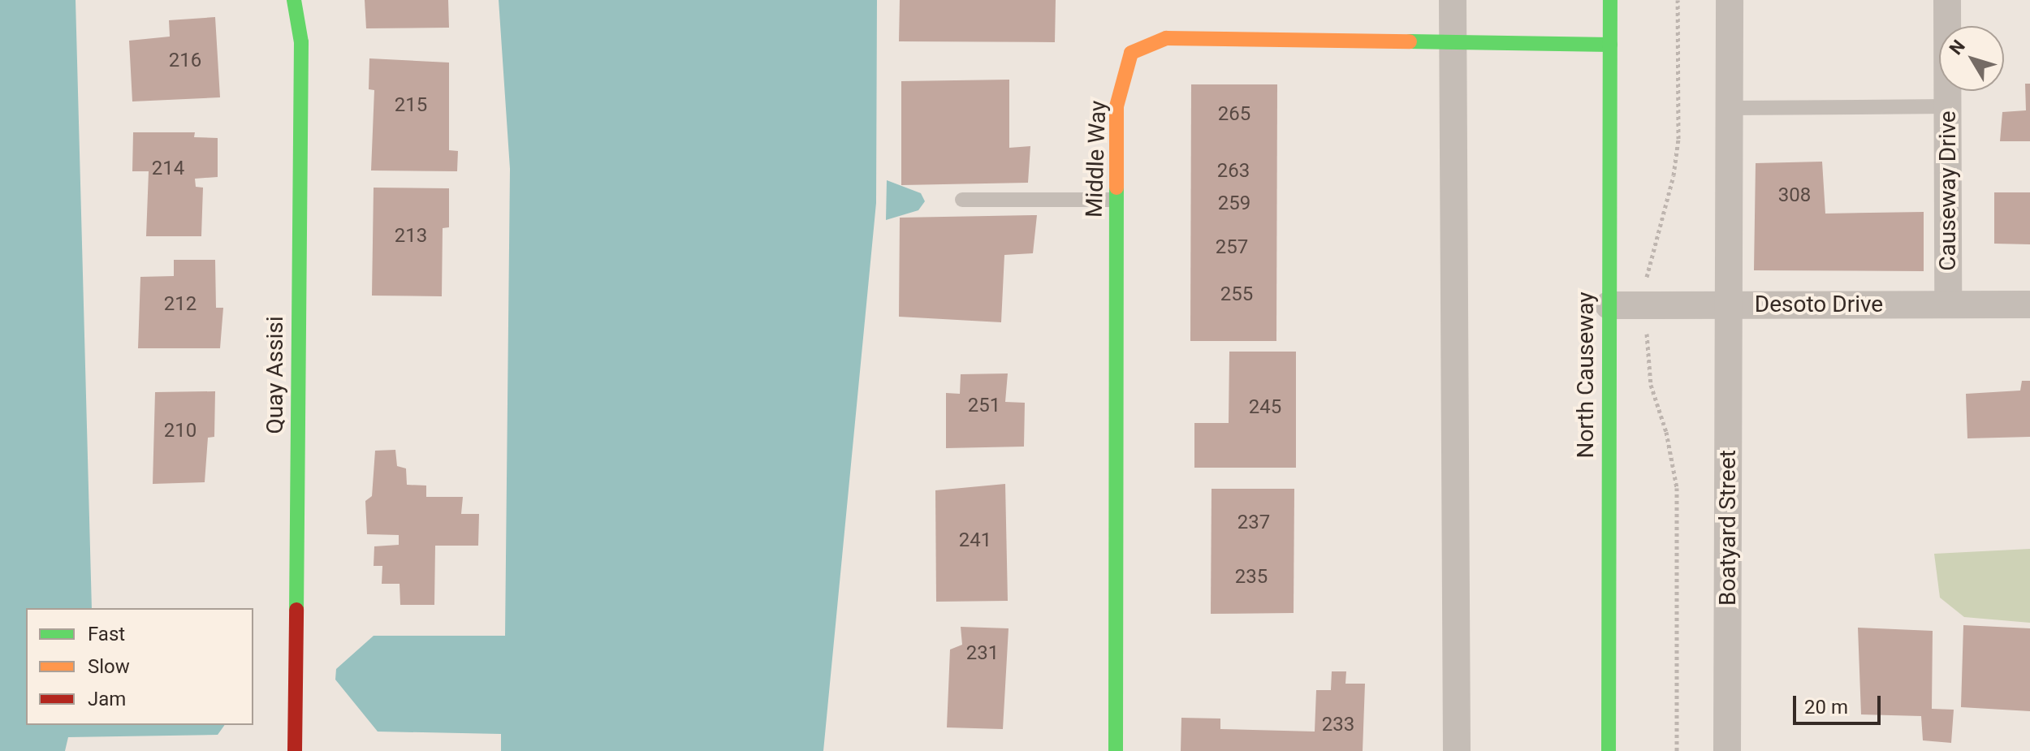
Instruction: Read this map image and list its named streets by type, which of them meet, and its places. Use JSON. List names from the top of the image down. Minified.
{"streets":{"street":["Middle Way","Causeway Drive","Desoto Drive","Quay Assisi","North Causeway","Boatyard Street"]},"crossings":[["Middle Way","North Causeway"],["Causeway Drive","Desoto Drive"],["Desoto Drive","North Causeway"],["Desoto Drive","Boatyard Street"]],"house_numbers":["216","215","265","214","263","308","259","213","257","255","212","251","245","210","237","241","235","231","233"],"legend":["Fast","Slow","Jam"],"scale_bar":"20 m","north":"top left"}
